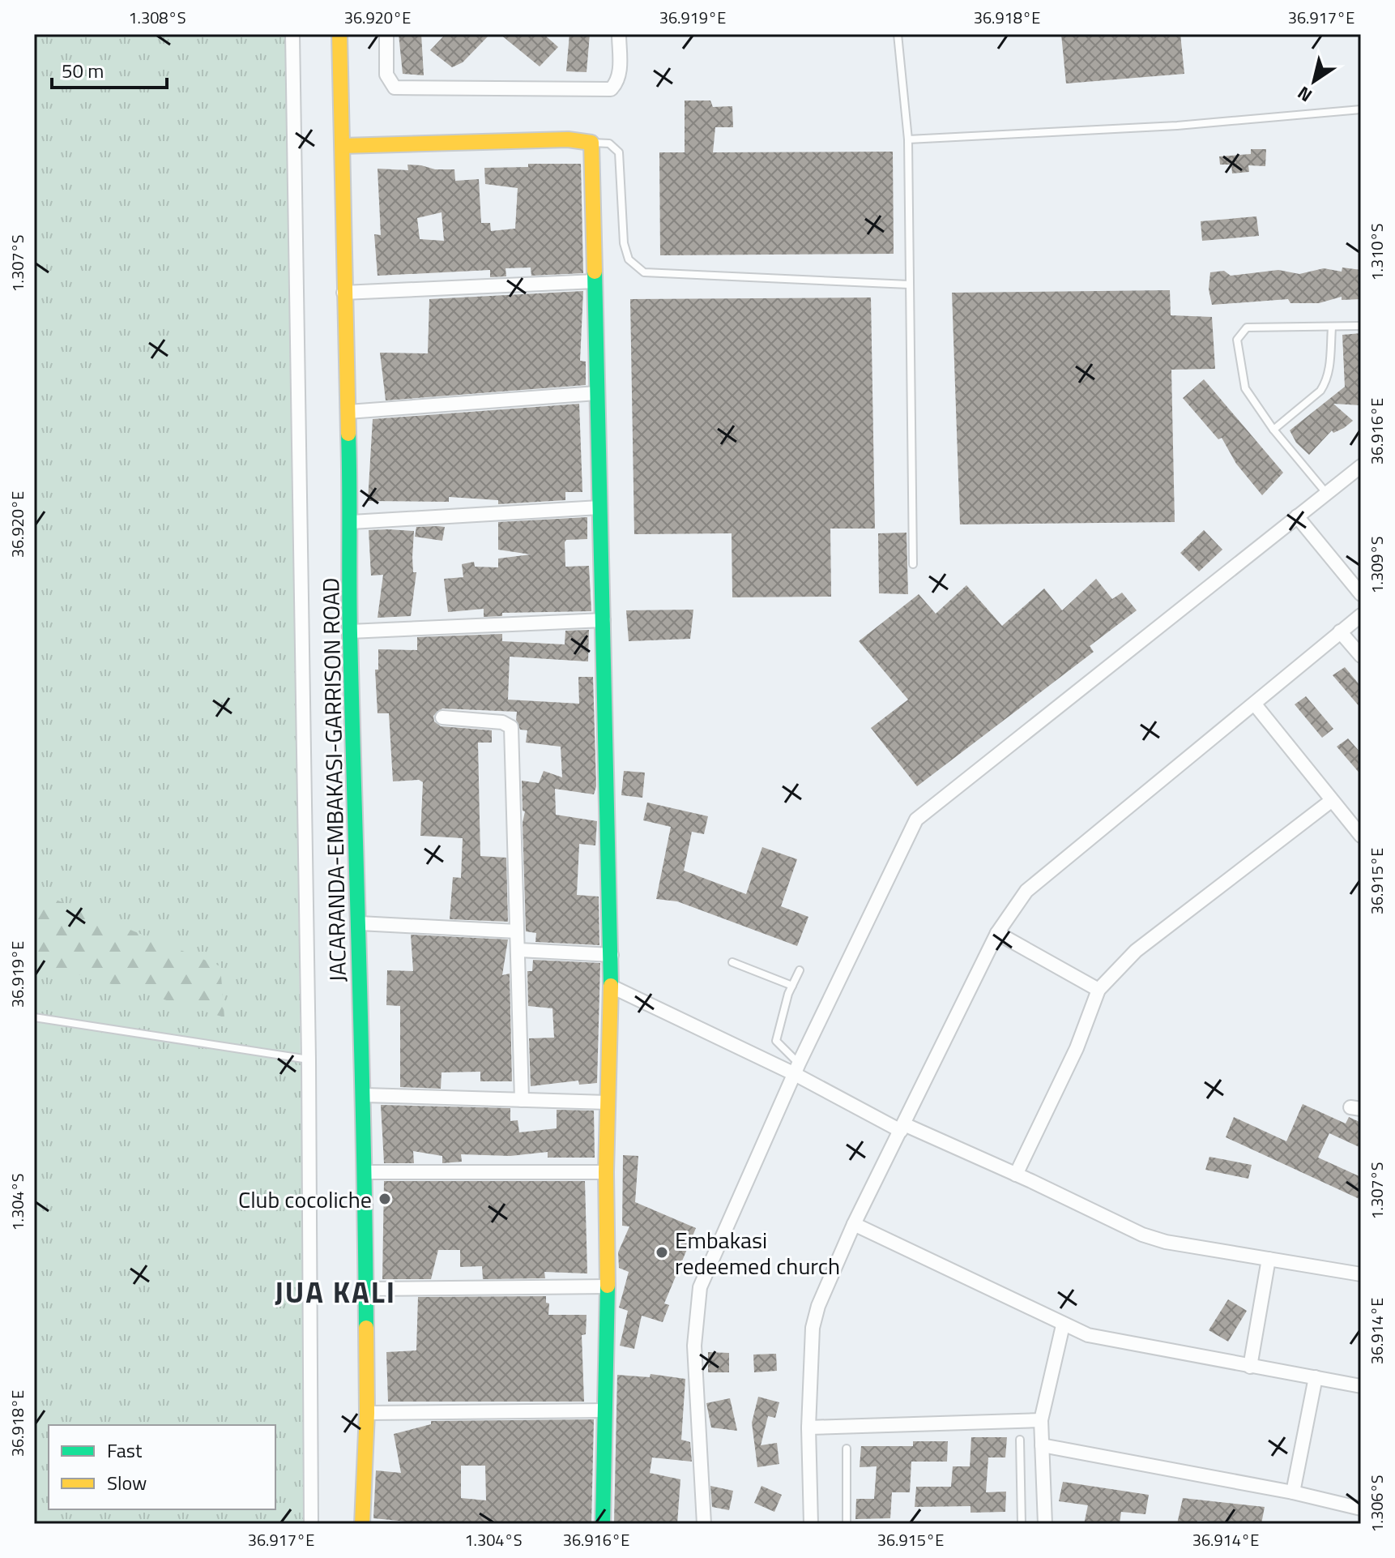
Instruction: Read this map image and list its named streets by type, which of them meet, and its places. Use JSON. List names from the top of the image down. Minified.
{"streets":{"street":["JACARANDA-EMBAKASI-GARRISON ROAD"]},"districts":["JUA KALI"],"places":["Club cocoliche","Embakasi redeemed church"],"legend":["Fast","Slow"],"scale_bar":"50 m","north":"bottom left","coordinates":["1.308°S","36.920°E","36.919°E","36.918°E","36.917°E","1.310°S","1.307°S","36.916°E","1.309°S","36.915°E","1.304°S","36.914°E","1.306°S"]}
